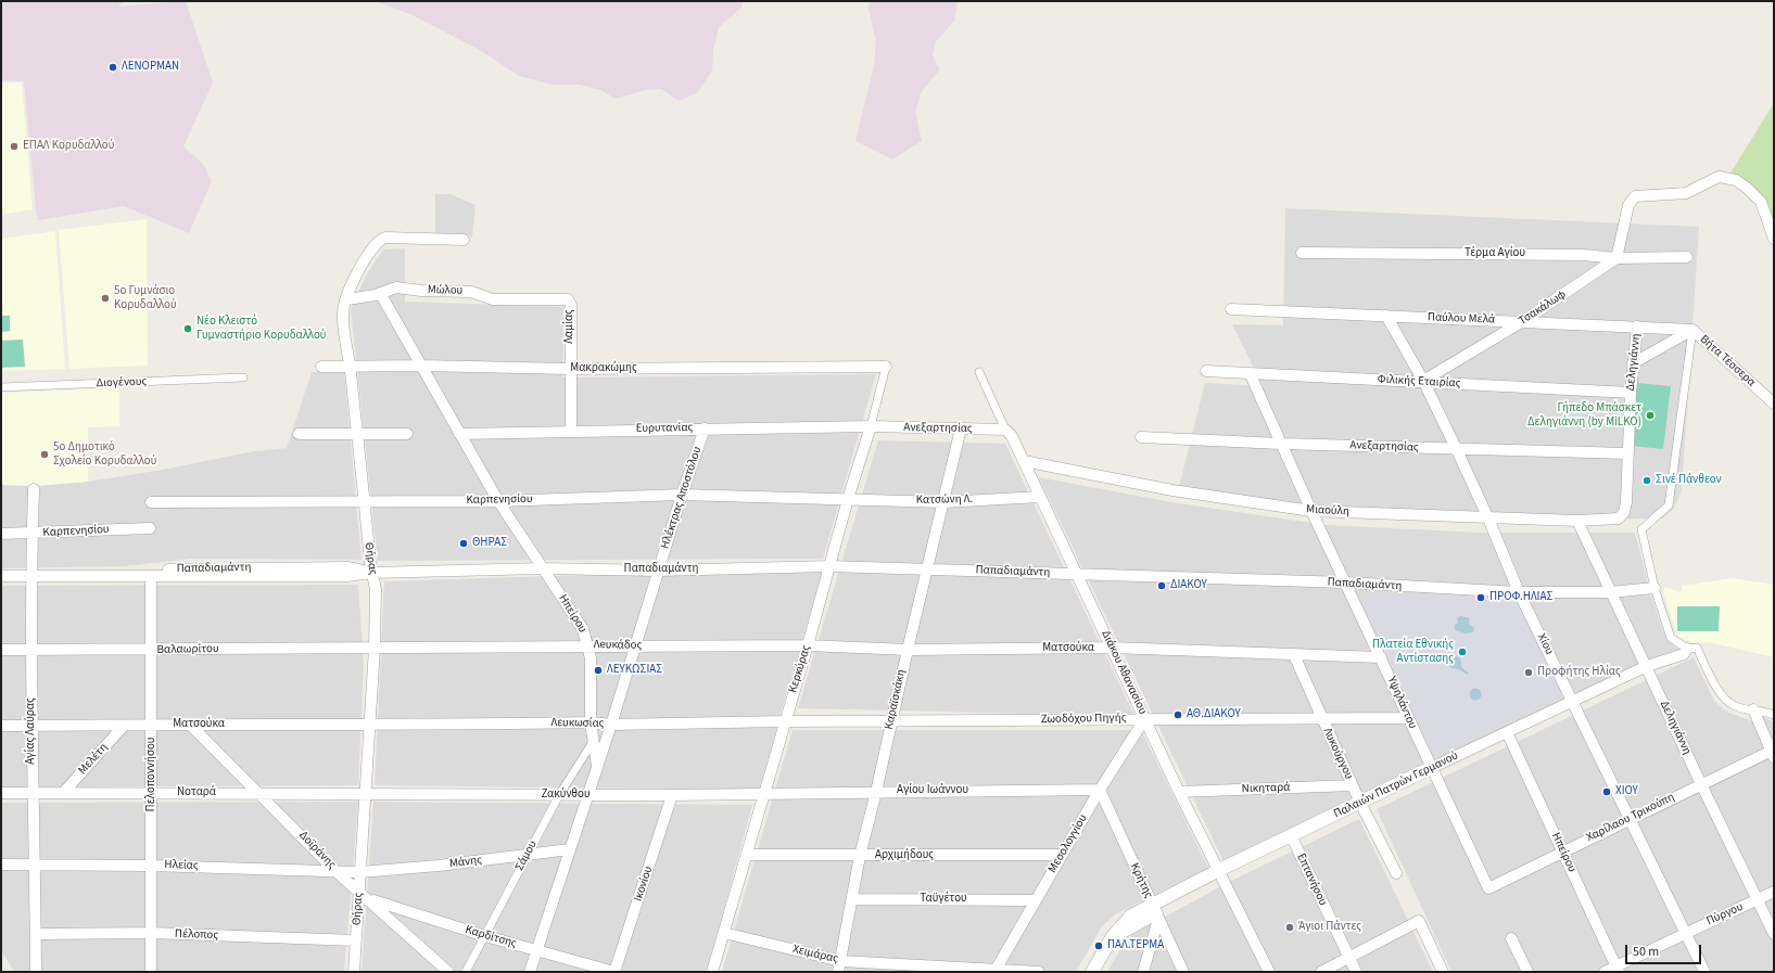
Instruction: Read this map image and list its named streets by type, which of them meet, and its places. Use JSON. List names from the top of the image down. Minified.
{"streets":{"street":["Τέρμα Αγίου","Μώλου","Τσακάλωφ","Παύλου Μελά","Λαμίας","Βήτα Τέσσερα","Δεληγιάννη","Μακρακώμης","Φιλικής Εταιρίας","Διογένους","Ευρυτανίας","Ανεξαρτησίας","Ηλέκτρας Αποστόλου","Καρπενησίου","Κατσώνη Λ.","Μιαούλη","Θήρας","Παπαδιαμάντη","Ηπείρου","Χίου","Λeυκάδος","Ματσούκα","Βαλαωρίτου","Κερκύρας","Διάκου Αθανασίου","Καραϊσκάκη","Υψηλάντου","Ζωοδόχου Πηγής","Λευκωσίας","Αγίας Λαύρας","Λυκούργου","Μελέτη","Πελοποννήσου","Παλαιών Πατρών Γερμανού","Νικηταρά","Αγίου Ιωάννου","Νοταρά","Ζακύνθου","Χαρίλαου Τρικούπη","Μεσολογγίου","Δοϊράνης","Σάμου","Αρχιμήδους","Μάνης","Ηλείας","Επτανήσου","Κρήτης","Ικονίου","Ταϋγέτου","Πύργου","Πέλοπος","Καρδίτσης","Χειμάρας"]},"crossings":[["Τέρμα Αγίου","Τσακάλωφ"],["Μώλου","Λαμίας"],["Μώλου","Θήρας"],["Μώλου","Ηπείρου"],["Τσακάλωφ","Παύλου Μελά"],["Τσακάλωφ","Φιλικής Εταιρίας"],["Τσακάλωφ","Χίου"],["Παύλου Μελά","Βήτα Τέσσερα"],["Παύλου Μελά","Δεληγιάννη"],["Παύλου Μελά","Χίου"],["Λαμίας","Μακρακώμης"],["Λαμίας","Ευρυτανίας"],["Βήτα Τέσσερα","Δεληγιάννη"],["Δεληγιάννη","Φιλικής Εταιρίας"],["Δεληγιάννη","Ανεξαρτησίας"],["Δεληγιάννη","Μιαούλη"],["Δεληγιάννη","Παπαδιαμάντη"],["Δεληγιάννη","Παλαιών Πατρών Γερμανού"],["Δεληγιάννη","Χαρίλαου Τρικούπη"],["Δεληγιάννη","Πύργου"],["Μακρακώμης","Θήρας"],["Μακρακώμης","Ηπείρου"],["Μακρακώμης","Κερκύρας"],["Φιλικής Εταιρίας","Χίου"],["Φιλικής Εταιρίας","Υψηλάντου"],["Ευρυτανίας","Ανεξαρτησίας"],["Ευρυτανίας","Ηλέκτρας Αποστόλου"],["Ευρυτανίας","Ηπείρου"],["Ευρυτανίας","Κερκύρας"],["Ανεξαρτησίας","Χίου"],["Ανεξαρτησίας","Κερκύρας"],["Ανεξαρτησίας","Διάκου Αθανασίου"],["Ανεξαρτησίας","Καραϊσκάκη"],["Ανεξαρτησίας","Υψηλάντου"],["Ηλέκτρας Αποστόλου","Καρπενησίου"],["Ηλέκτρας Αποστόλου","Παπαδιαμάντη"],["Ηλέκτρας Αποστόλου","Ηπείρου"],["Ηλέκτρας Αποστόλου","Λeυκάδος"],["Ηλέκτρας Αποστόλου","Λευκωσίας"],["Καρπενησίου","Κατσώνη Λ."],["Καρπενησίου","Θήρας"],["Καρπενησίου","Ηπείρου"],["Καρπενησίου","Κερκύρας"],["Καρπενησίου","Αγίας Λαύρας"],["Κατσώνη Λ.","Κερκύρας"],["Κατσώνη Λ.","Διάκου Αθανασίου"],["Κατσώνη Λ.","Καραϊσκάκη"],["Μιαούλη","Χίου"],["Μιαούλη","Διάκου Αθανασίου"],["Μιαούλη","Υψηλάντου"],["Θήρας","Παπαδιαμάντη"],["Θήρας","Λeυκάδος"],["Θήρας","Ματσούκα"],["Θήρας","Βαλαωρίτου"],["Θήρας","Λευκωσίας"],["Θήρας","Νοταρά"],["Θήρας","Ζακύνθου"],["Θήρας","Δοϊράνης"],["Θήρας","Μάνης"],["Θήρας","Ηλείας"],["Θήρας","Πέλοπος"],["Παπαδιαμάντη","Ηπείρου"],["Παπαδιαμάντη","Χίου"],["Παπαδιαμάντη","Κερκύρας"],["Παπαδιαμάντη","Διάκου Αθανασίου"],["Παπαδιαμάντη","Καραϊσκάκη"],["Παπαδιαμάντη","Υψηλάντου"],["Παπαδιαμάντη","Αγίας Λαύρας"],["Παπαδιαμάντη","Πελοποννήσου"],["Ηπείρου","Λeυκάδος"],["Ηπείρου","Λευκωσίας"],["Ηπείρου","Παλαιών Πατρών Γερμανού"],["Ηπείρου","Ζακύνθου"],["Ηπείρου","Χαρίλαου Τρικούπη"],["Ηπείρου","Σάμου"],["Ηπείρου","Μάνης"],["Ηπείρου","Πύργου"],["Ηπείρου","Καρδίτσης"],["Χίου","Παλαιών Πατρών Γερμανού"],["Χίου","Χαρίλαου Τρικούπη"],["Χίου","Πύργου"],["Λeυκάδος","Ματσούκα"],["Λeυκάδος","Βαλαωρίτου"],["Λeυκάδος","Κερκύρας"],["Ματσούκα","Κερκύρας"],["Ματσούκα","Διάκου Αθανασίου"],["Ματσούκα","Καραϊσκάκη"],["Ματσούκα","Υψηλάντου"],["Ματσούκα","Λευκωσίας"],["Ματσούκα","Αγίας Λαύρας"],["Ματσούκα","Λυκούργου"],["Ματσούκα","Μελέτη"],["Ματσούκα","Πελοποννήσου"],["Ματσούκα","Δοϊράνης"],["Βαλαωρίτου","Αγίας Λαύρας"],["Βαλαωρίτου","Πελοποννήσου"],["Κερκύρας","Ζωοδόχου Πηγής"],["Κερκύρας","Λευκωσίας"],["Κερκύρας","Αγίου Ιωάννου"],["Κερκύρας","Ζακύνθου"],["Κερκύρας","Αρχιμήδους"],["Κερκύρας","Χειμάρας"],["Διάκου Αθανασίου","Ζωοδόχου Πηγής"],["Διάκου Αθανασίου","Παλαιών Πατρών Γερμανού"],["Διάκου Αθανασίου","Νικηταρά"],["Διάκου Αθανασίου","Μεσολογγίου"],["Καραϊσκάκη","Ζωοδόχου Πηγής"],["Καραϊσκάκη","Αγίου Ιωάννου"],["Καραϊσκάκη","Αρχιμήδους"],["Καραϊσκάκη","Ταϋγέτου"],["Καραϊσκάκη","Χειμάρας"],["Υψηλάντου","Ζωοδόχου Πηγής"],["Υψηλάντου","Παλαιών Πατρών Γερμανού"],["Υψηλάντου","Χαρίλαου Τρικούπη"],["Ζωοδόχου Πηγής","Λευκωσίας"],["Ζωοδόχου Πηγής","Λυκούργου"],["Ζωοδόχου Πηγής","Μεσολογγίου"],["Αγίας Λαύρας","Νοταρά"],["Αγίας Λαύρας","Ηλείας"],["Αγίας Λαύρας","Πέλοπος"],["Λυκούργου","Παλαιών Πατρών Γερμανού"],["Λυκούργου","Νικηταρά"],["Μελέτη","Νοταρά"],["Πελοποννήσου","Νοταρά"],["Πελοποννήσου","Ηλείας"],["Πελοποννήσου","Πέλοπος"],["Παλαιών Πατρών Γερμανού","Επτανήσου"],["Παλαιών Πατρών Γερμανού","Κρήτης"],["Αγίου Ιωάννου","Ζακύνθου"],["Αγίου Ιωάννου","Μεσολογγίου"],["Αγίου Ιωάννου","Κρήτης"],["Νοταρά","Ζακύνθου"],["Νοταρά","Δοϊράνης"],["Ζακύνθου","Σάμου"],["Ζακύνθου","Ικονίου"],["Μεσολογγίου","Αρχιμήδους"],["Μεσολογγίου","Κρήτης"],["Μεσολογγίου","Ταϋγέτου"],["Μεσολογγίου","Χειμάρας"],["Δοϊράνης","Ηλείας"],["Δοϊράνης","Καρδίτσης"],["Σάμου","Μάνης"],["Σάμου","Καρδίτσης"],["Μάνης","Ηλείας"],["Ικονίου","Καρδίτσης"]],"places":["ΛΕΝΟΡΜΑΝ","ΕΠΑΛ Κορυδαλλού","5ο Γυμνάσιο Κορυδαλλού","Νέο Κλειστό Γυμναστήριο Κορυδαλλού","Γήπεδο Μπάσκετ Δεληγιάννη (by MiLKO)","5ο Δημοτικό Σχολείο Κορυδαλλού","Σινέ Πάνθεον","ΘΗΡΑΣ","ΔΙΑΚΟΥ","ΠΡΟΦ.ΗΛΙΑΣ","Πλατεία Εθνικής Αντίστασης","ΛΕΥΚΩΣΙΑΣ","Προφήτης Ηλίας","ΑΘ.ΔΙΑΚΟΥ","ΧΙΟΥ","Άγιοι Πάντες","ΠΑΛ.ΤΕΡΜΑ"],"scale_bar":"50 m"}
